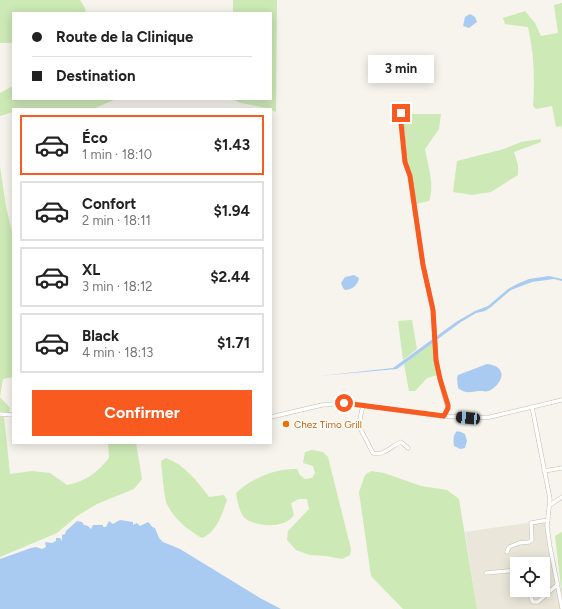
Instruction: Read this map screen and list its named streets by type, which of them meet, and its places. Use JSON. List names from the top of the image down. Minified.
{"places":["Chez Timo Grill"],"page":{"banner":["Route de la Clinique","Destination"],"bubble":"3 min","list":[{"name":"Éco","note":"1 min · 18:10","value":"$1.43"},{"name":"Confort","note":"2 min · 18:11","value":"$1.94"},{"name":"XL","note":"3 min · 18:12","value":"$2.44"},{"name":"Black","note":"4 min · 18:13","value":"$1.71"}],"buttons":"Confirmer"}}
